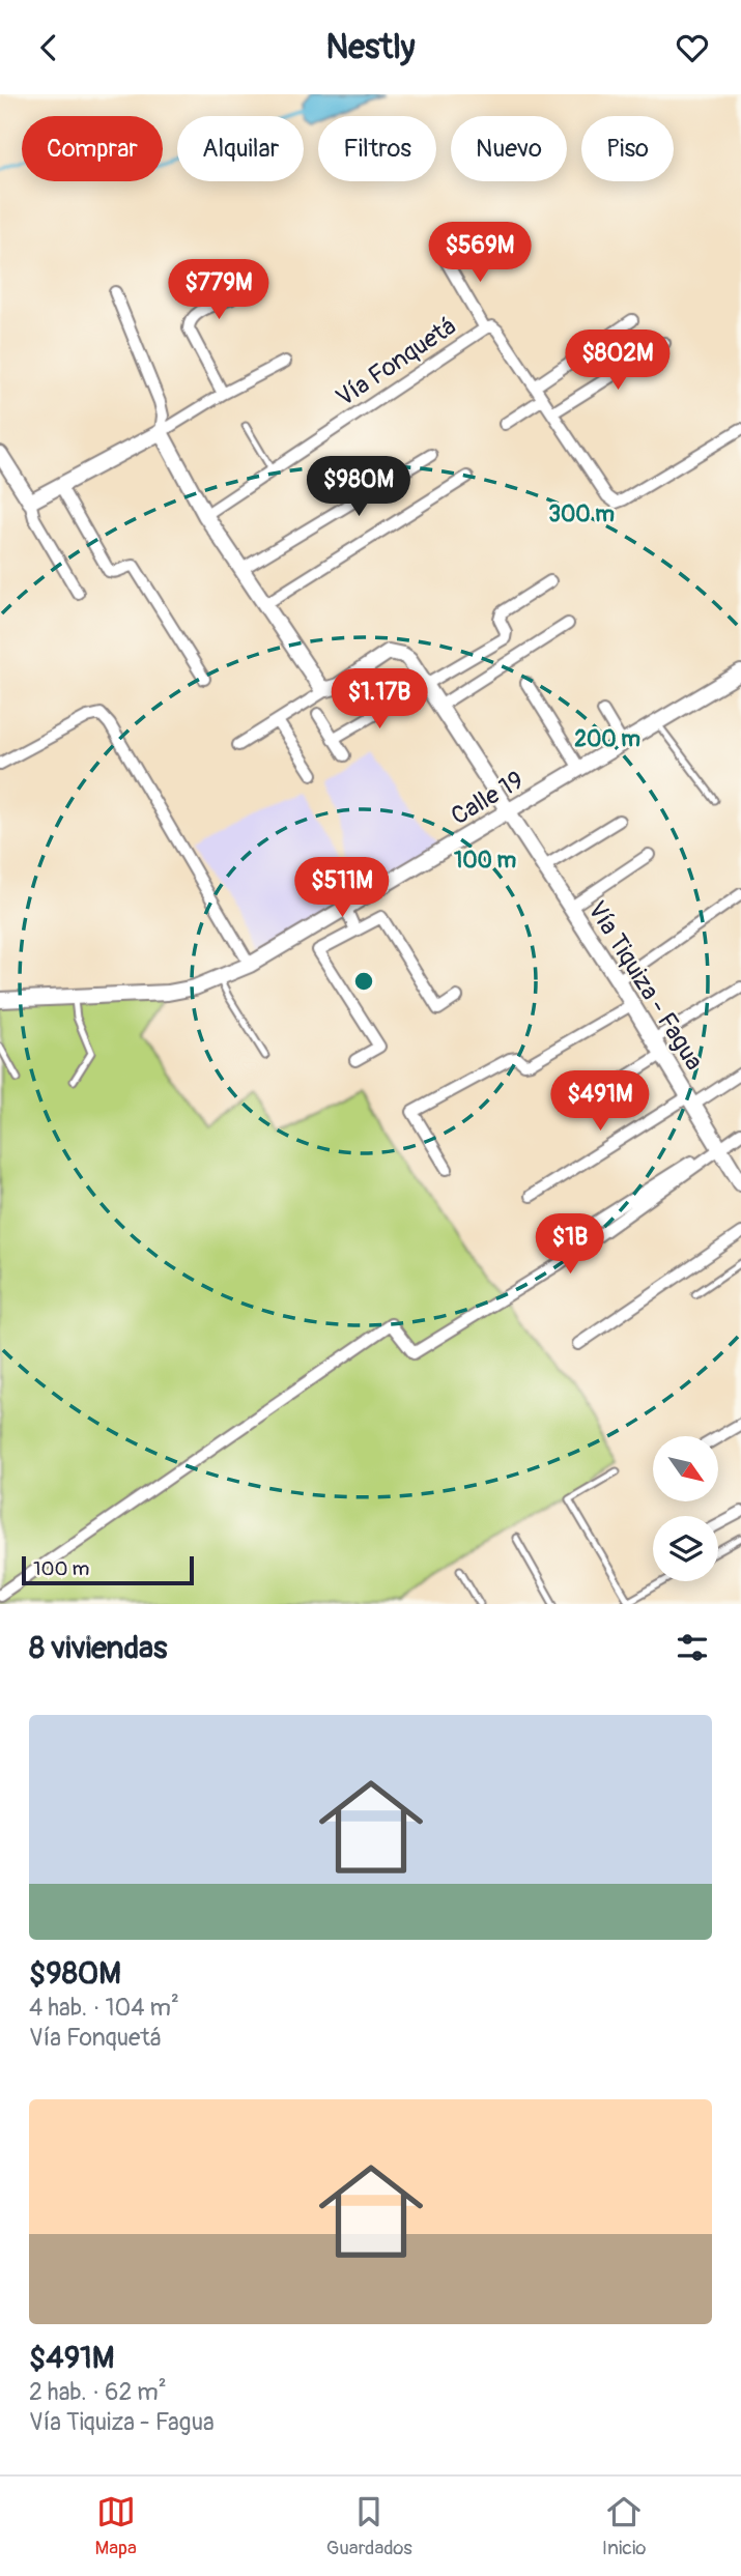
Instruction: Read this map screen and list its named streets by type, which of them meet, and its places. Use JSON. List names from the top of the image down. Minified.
{"streets":{"street":["Vía Fonquetá","Calle 19","Vía Tiquiza - Fagua"]},"crossings":[["Calle 19","Vía Tiquiza - Fagua"]],"scale_bar":"100 m","north":"bottom right","page":{"header":"Nestly","chip":["Comprar","Alquilar","Filtros","Nuevo","Piso"],"price":["$569M","$779M","$802M","$980M","$1.17B","$511M","$491M","$1B"],"scale":"100 m","heading":"8 viviendas","list":[{"name":"$980M","note":"4 hab. · 104 m² · Vía Fonquetá"},{"name":"$491M","note":"2 hab. · 62 m² · Vía Tiquiza - Fagua"}],"tabs":["Mapa","Guardados","Inicio"]},"rings":["300 m","200 m","100 m"]}
